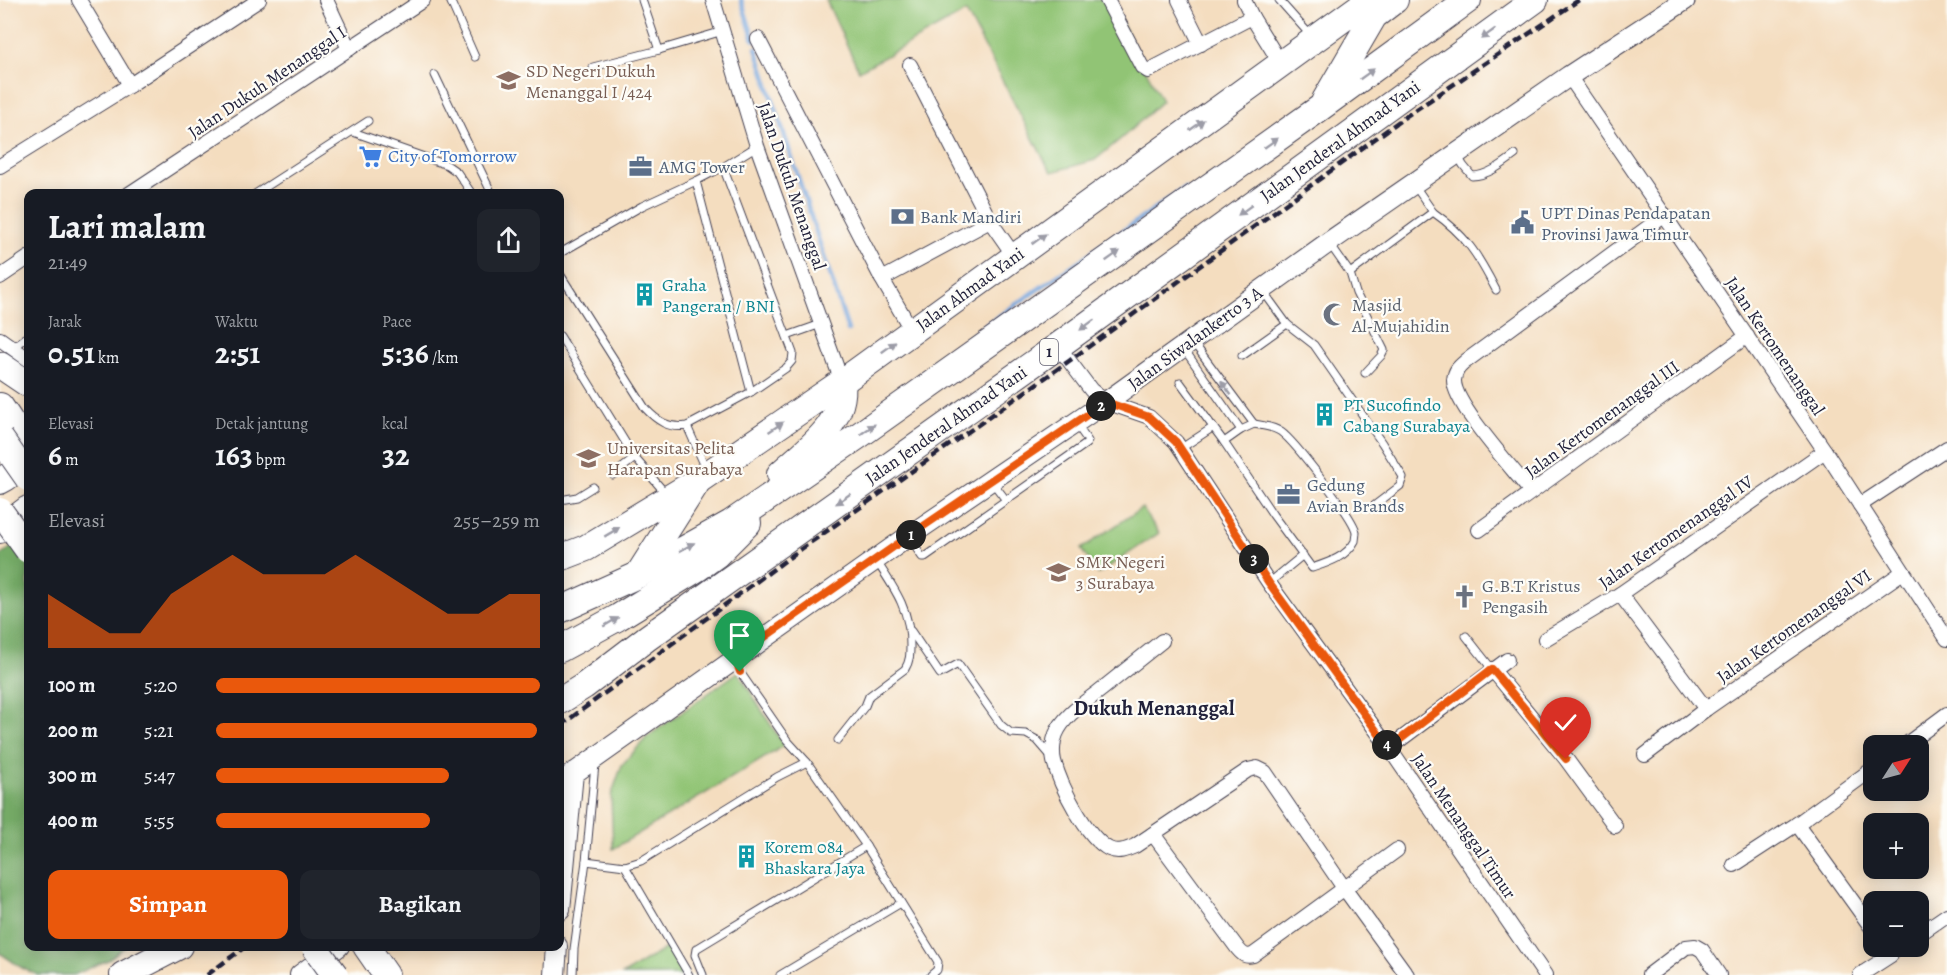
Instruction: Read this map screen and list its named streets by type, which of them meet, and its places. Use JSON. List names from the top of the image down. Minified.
{"streets":{"highway":["Jalan Jenderal Ahmad Yani","Jalan Ahmad Yani","1"],"main road":["Jalan Siwalankerto 3 A"],"street":["Jalan Dukuh Menanggal I","Jalan Dukuh Menanggal","Jalan Kertomenanggal","Jalan Kertomenanggal III","Jalan Kertomenanggal IV","Jalan Kertomenanggal VI","Jalan Menanggal Timur"]},"crossings":[["Jalan Jenderal Ahmad Yani","Jalan Menanggal Timur"],["Jalan Dukuh Menanggal","Jalan Ahmad Yani"],["Jalan Siwalankerto 3 A","Jalan Kertomenanggal"],["Jalan Siwalankerto 3 A","Jalan Menanggal Timur"],["Jalan Kertomenanggal","Jalan Kertomenanggal III"],["Jalan Kertomenanggal","Jalan Kertomenanggal IV"],["Jalan Kertomenanggal","Jalan Kertomenanggal VI"]],"districts":["Dukuh Menanggal"],"places":{"school or university":["SD Negeri Dukuh Menanggal I /424","Universitas Pelita Harapan Surabaya","SMK Negeri 3 Surabaya"],"supermarket":["City of Tomorrow"],"office":["AMG Tower","Gedung Avian Brands"],"bank":["Bank Mandiri"],"public building":["UPT Dinas Pendapatan Provinsi Jawa Timur"],"building":["Graha Pangeran / BNI","PT Sucofindo Cabang Surabaya","Korem 084 Bhaskara Jaya"],"mosque":["Masjid Al-Mujahidin"],"church":["G.B.T Kristus Pengasih"]},"north":"top right","page":{"heading":["Lari malam","21:49"],"stats":[["Jarak","0.51 km"],["Waktu","2:51"],["Pace","5:36 /km"],["Elevasi","6 m"],["Detak jantung","163 bpm"],["kcal","32"]],"pins":["2","1","3","4"],"chart":["Elevasi","255–259 m"],"list":[{"name":"100 m","note":"5:20"},{"name":"200 m","note":"5:21"},{"name":"300 m","note":"5:47"},{"name":"400 m","note":"5:55"}],"map_buttons":["+","−"],"buttons":["Simpan","Bagikan"]}}
